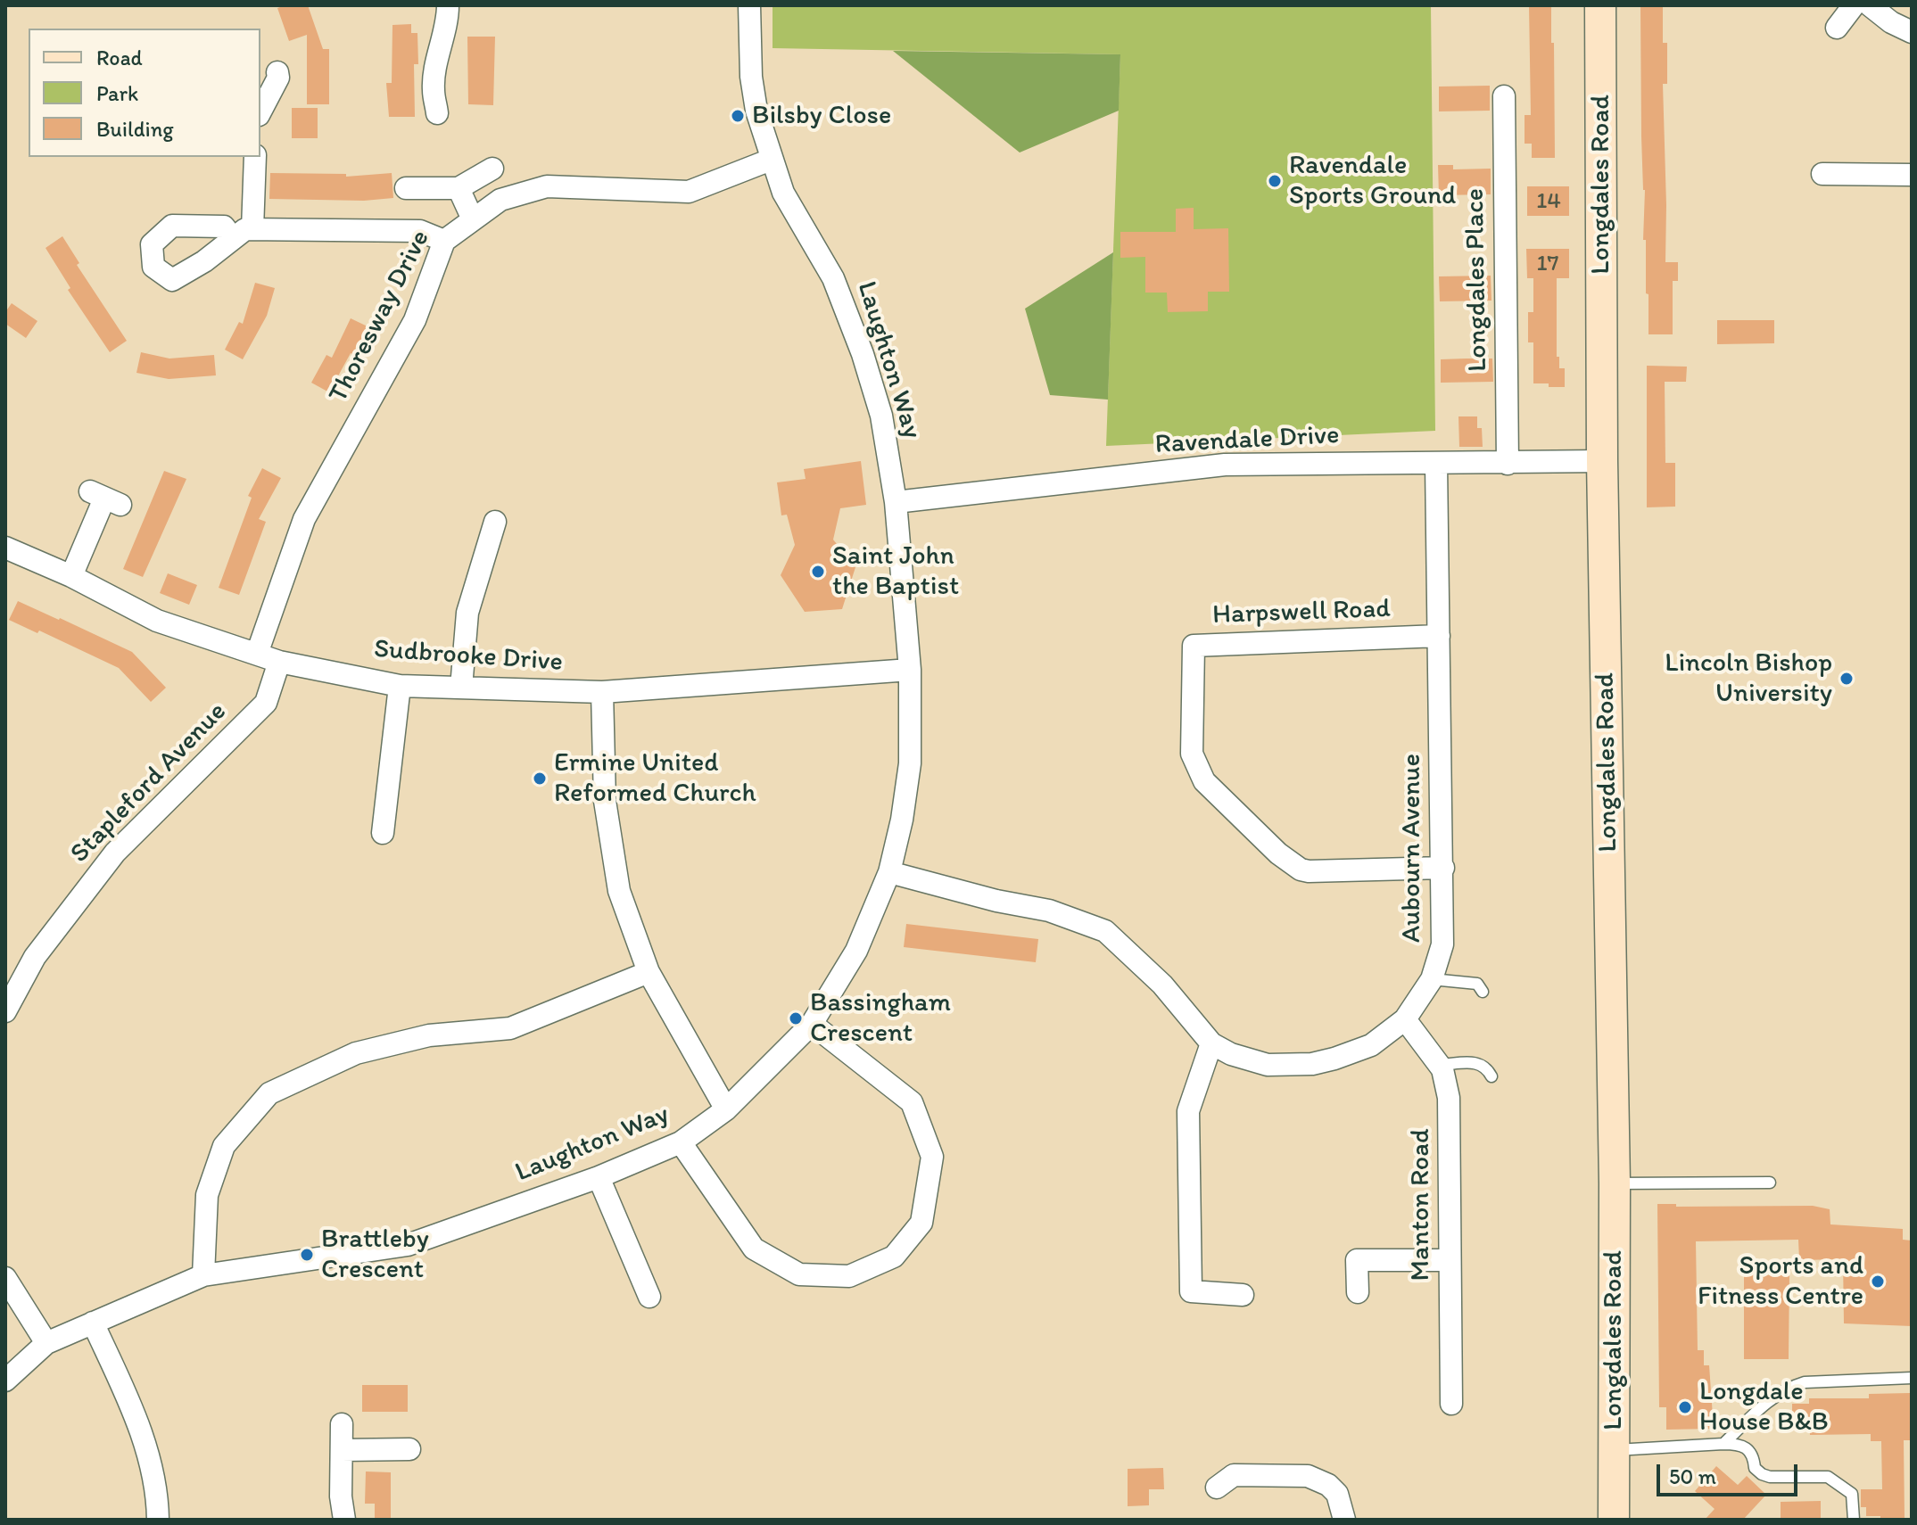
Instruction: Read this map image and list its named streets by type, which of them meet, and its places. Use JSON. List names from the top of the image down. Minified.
{"streets":{"main road":["Longdales Road"],"street":["Longdales Place","Thoresway Drive","Laughton Way","Ravendale Drive","Harpswell Road","Sudbrooke Drive","Stapleford Avenue","Aubourn Avenue","Manton Road"]},"crossings":[["Longdales Road","Ravendale Drive"],["Longdales Place","Ravendale Drive"],["Thoresway Drive","Laughton Way"],["Thoresway Drive","Sudbrooke Drive"],["Laughton Way","Ravendale Drive"],["Laughton Way","Sudbrooke Drive"],["Laughton Way","Aubourn Avenue"],["Ravendale Drive","Aubourn Avenue"],["Harpswell Road","Aubourn Avenue"],["Sudbrooke Drive","Stapleford Avenue"],["Aubourn Avenue","Manton Road"]],"places":["Bilsby Close","Ravendale Sports Ground","Saint John the Baptist","Lincoln Bishop University","Ermine United Reformed Church","Bassingham Crescent","Brattleby Crescent","Sports and Fitness Centre","Longdale House B&B"],"house_numbers":["14","17"],"legend":["Road","Park","Building"],"scale_bar":"50 m"}
